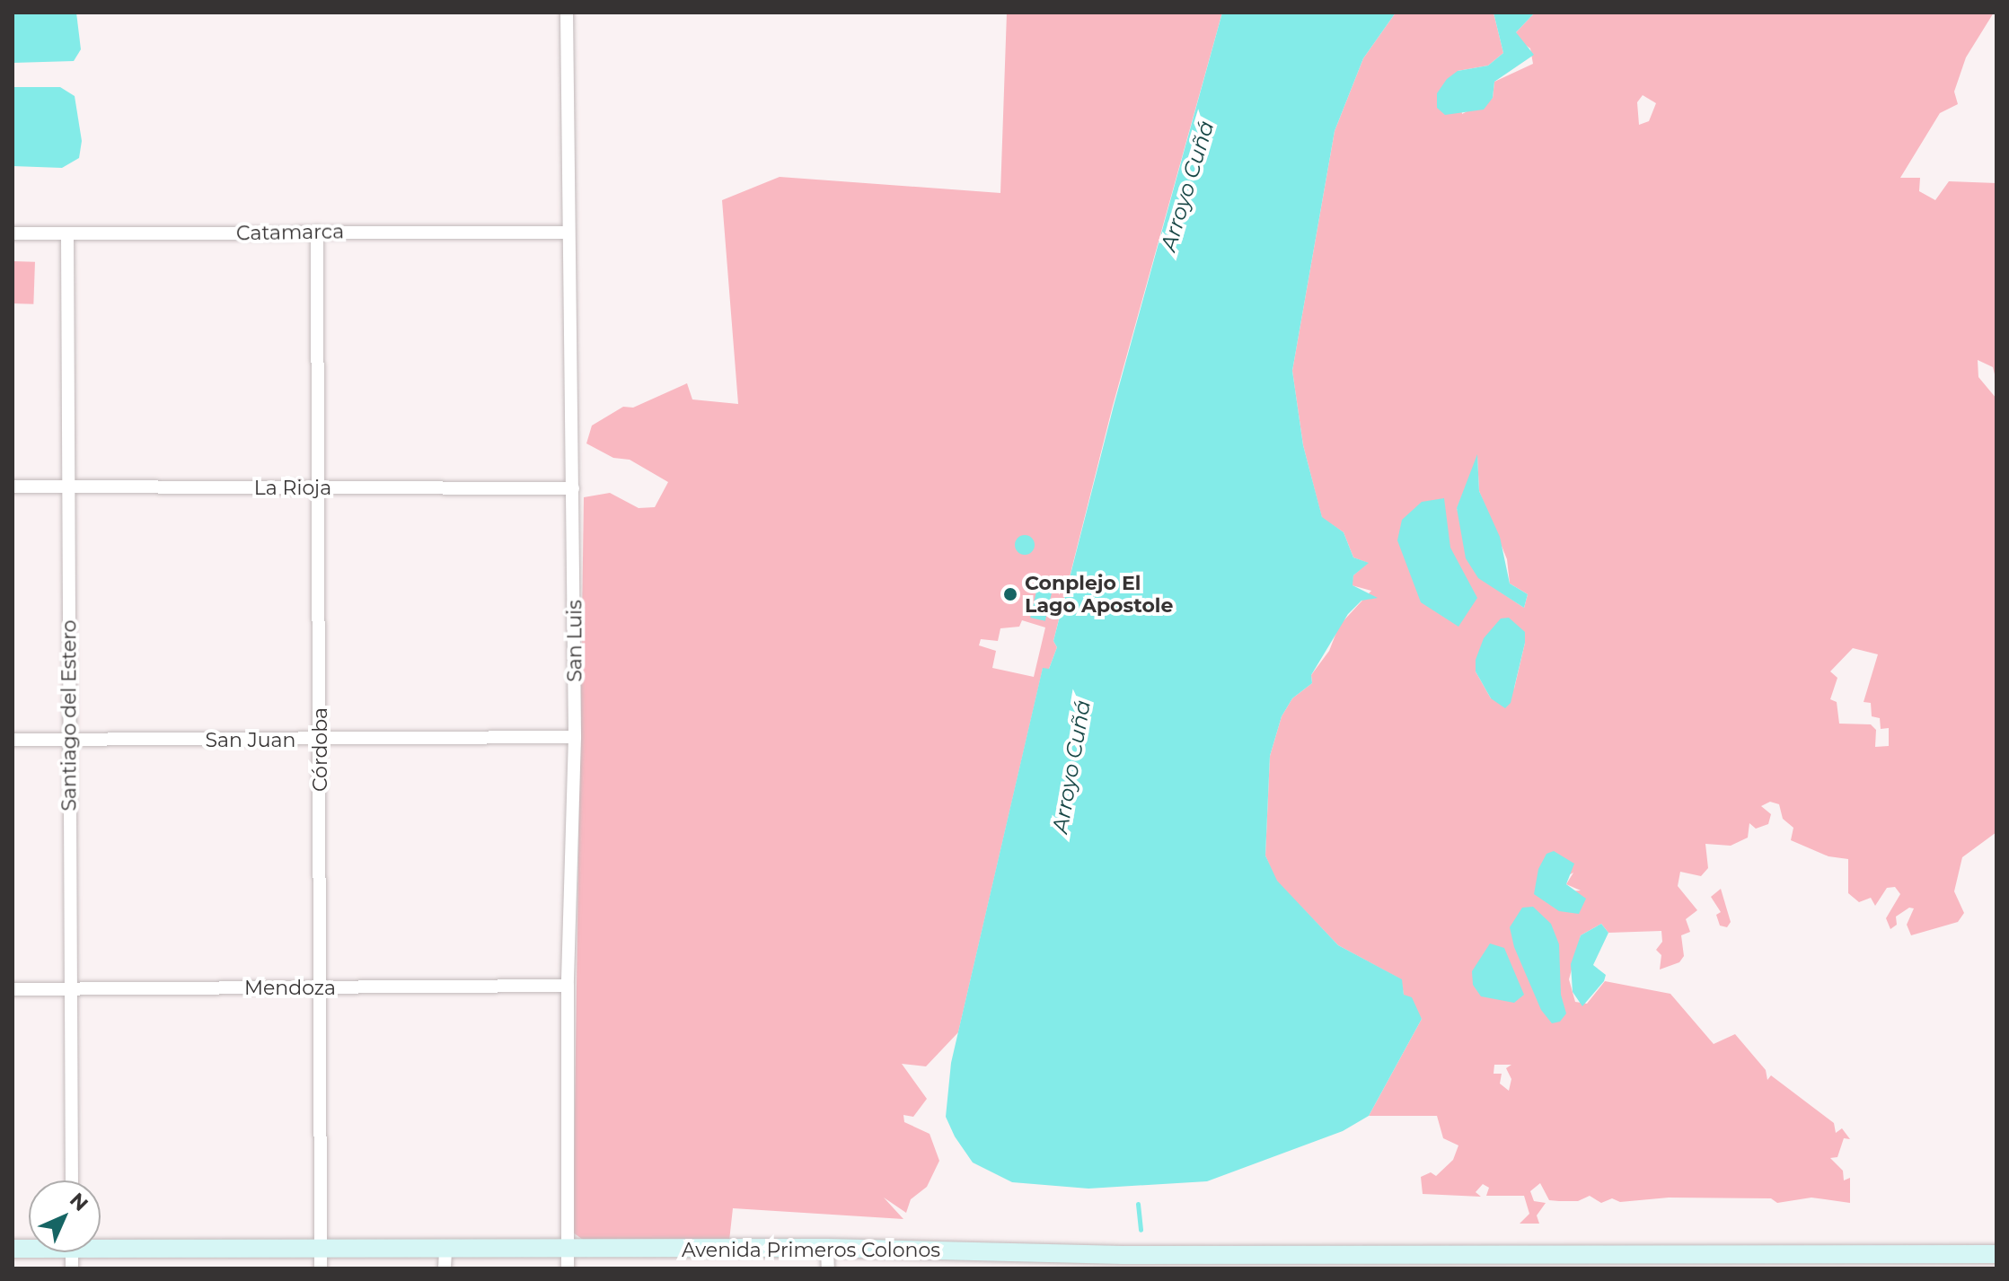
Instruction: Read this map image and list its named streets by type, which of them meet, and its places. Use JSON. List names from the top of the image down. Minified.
{"streets":{"street":["Catamarca","La Rioja","San Luis","Santiago del Estero","San Juan","Córdoba","Mendoza","Avenida Primeros Colonos"]},"crossings":[["Catamarca","San Luis"],["Catamarca","Santiago del Estero"],["Catamarca","Córdoba"],["La Rioja","San Luis"],["La Rioja","Santiago del Estero"],["La Rioja","Córdoba"],["San Luis","San Juan"],["San Luis","Mendoza"],["San Luis","Avenida Primeros Colonos"],["Santiago del Estero","San Juan"],["Santiago del Estero","Mendoza"],["San Juan","Córdoba"],["Córdoba","Mendoza"],["Córdoba","Avenida Primeros Colonos"]],"water":["Arroyo Cuñá"],"places":["Conplejo El Lago Apostole"],"north":"top right"}
